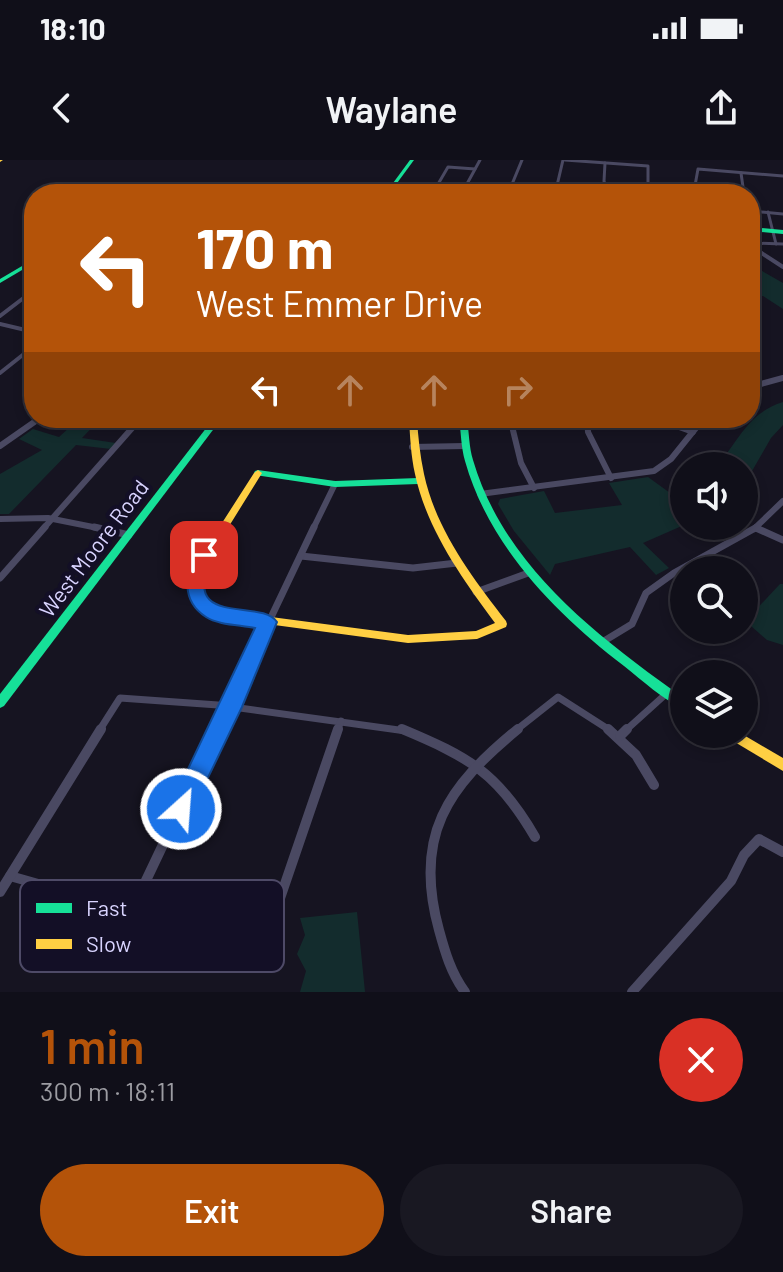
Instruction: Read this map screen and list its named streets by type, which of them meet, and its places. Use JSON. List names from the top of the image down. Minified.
{"streets":{"street":["West Moore Road"]},"legend":["Fast","Slow"],"page":{"status":"18:10","header":"Waylane","turn":["170 m","West Emmer Drive"],"heading":["1 min","300 m · 18:11"],"buttons":["Exit","Share"]}}
